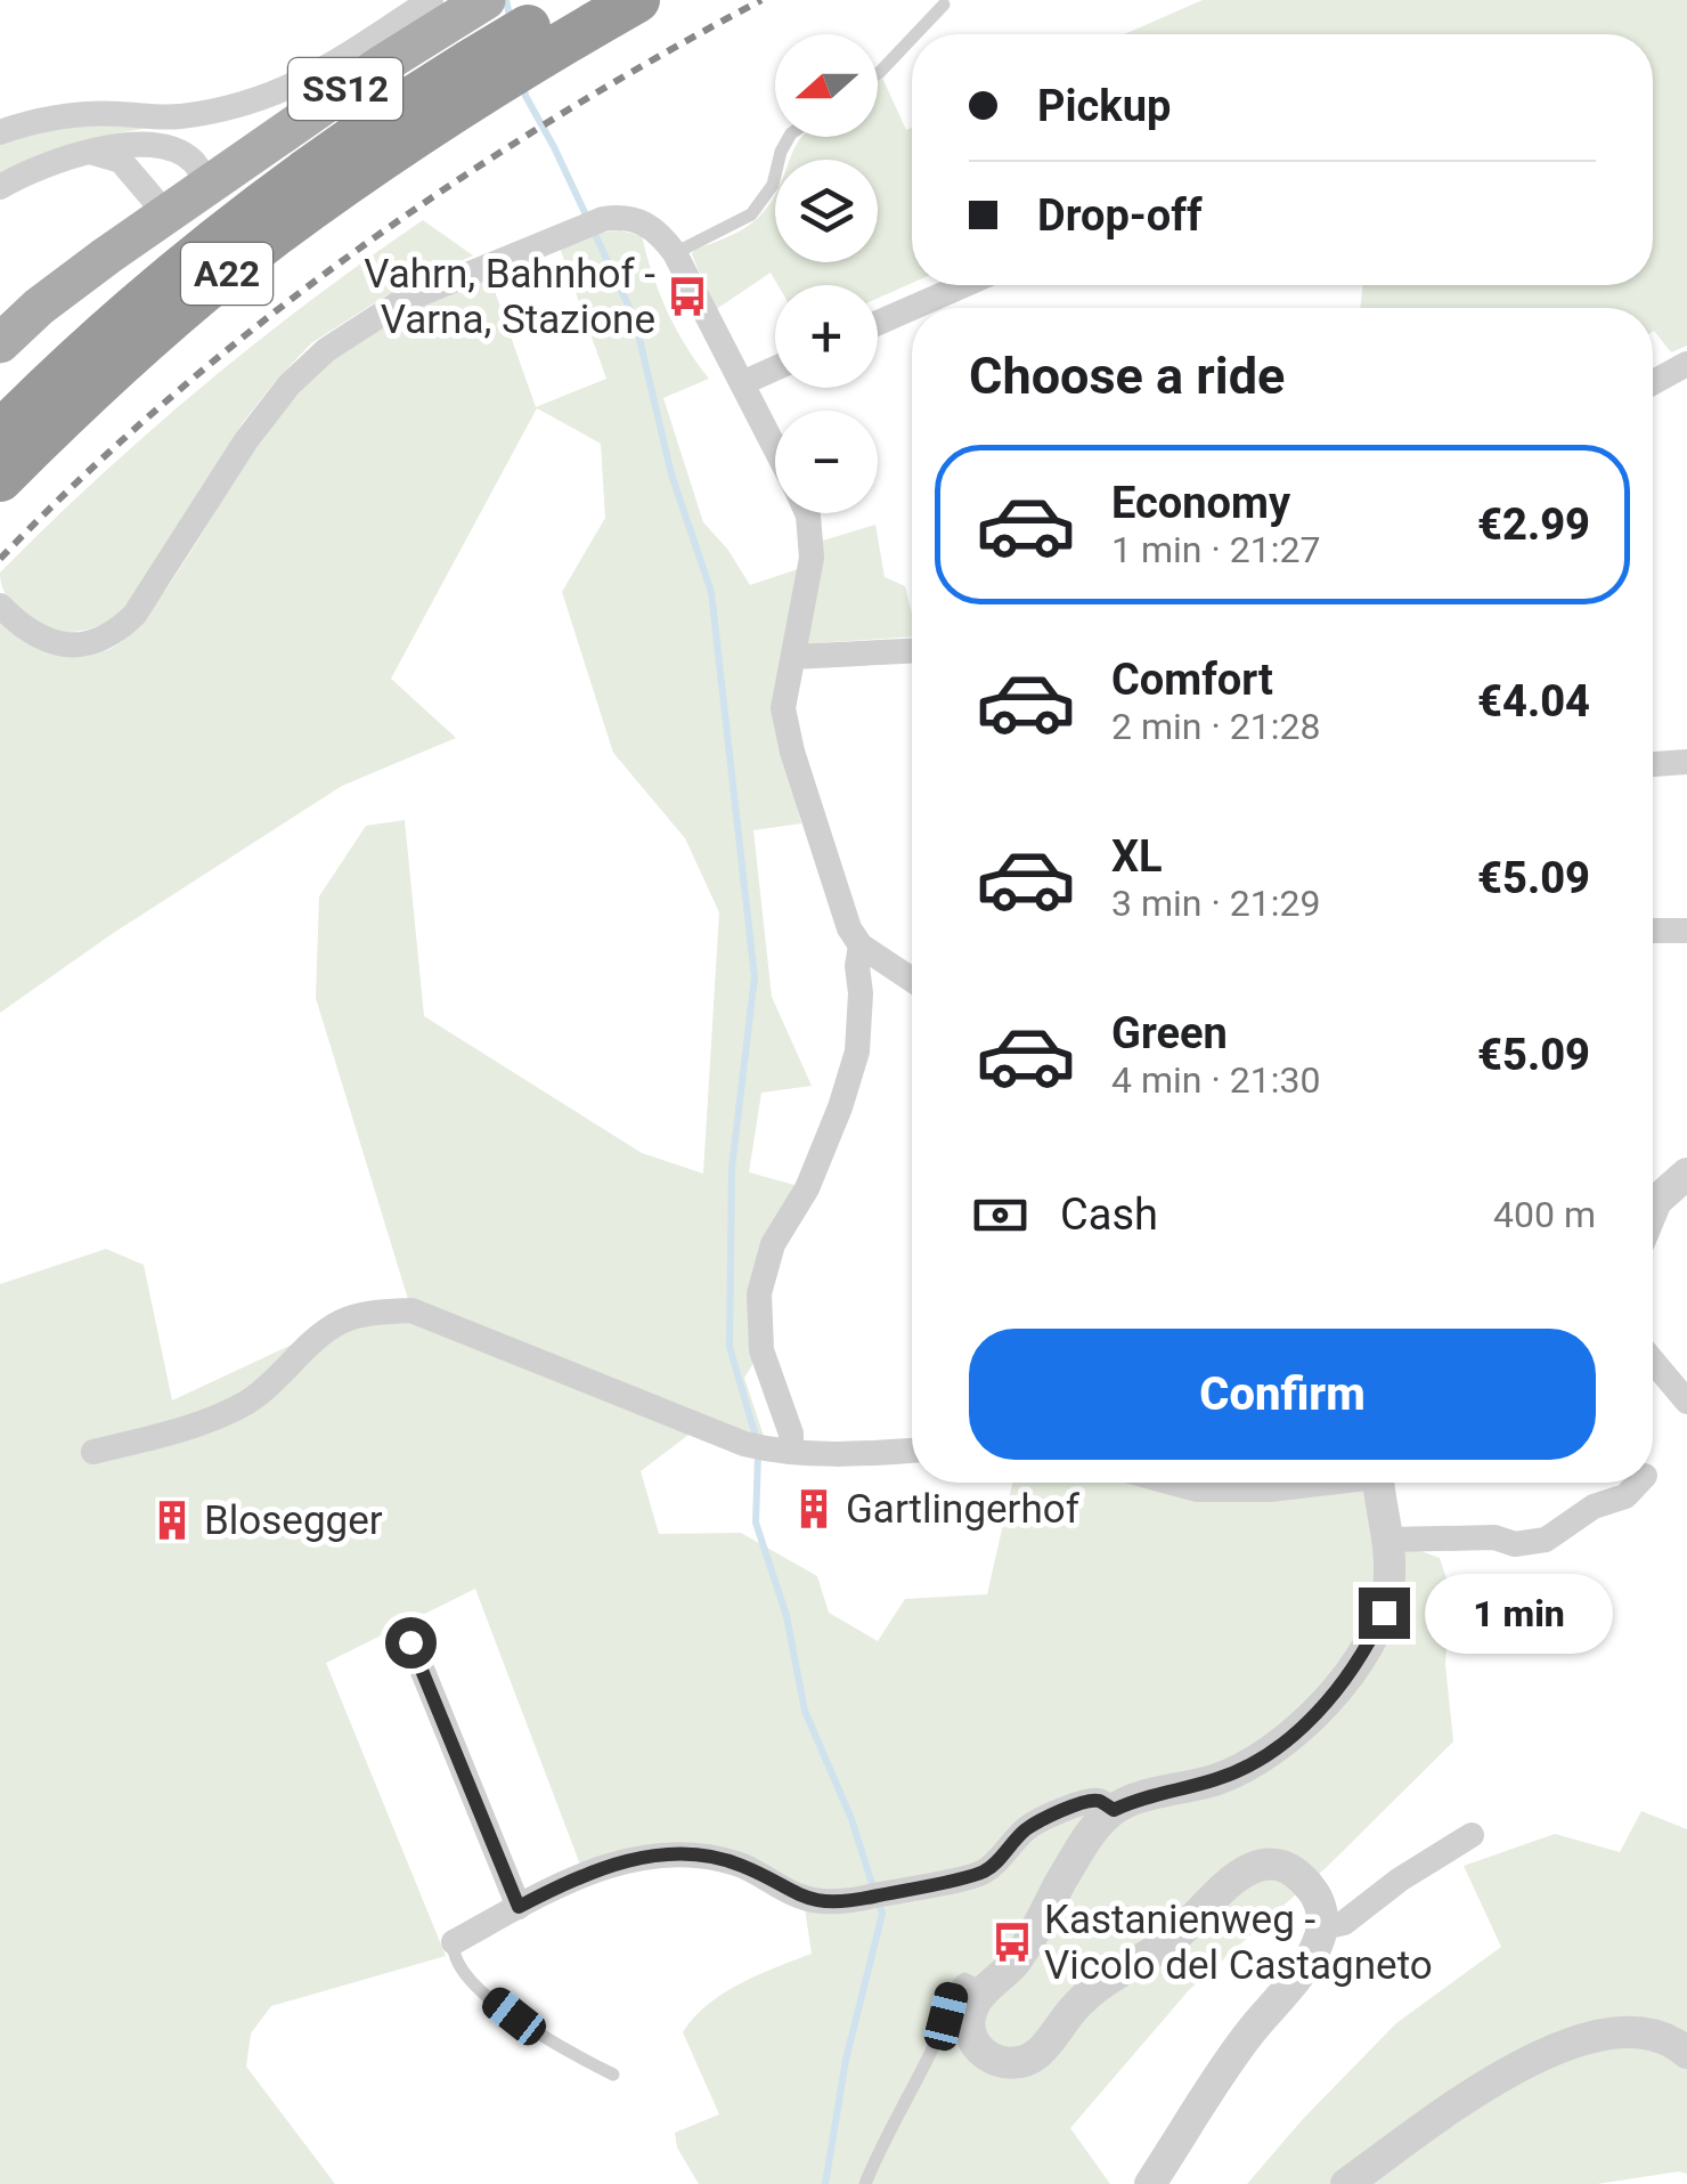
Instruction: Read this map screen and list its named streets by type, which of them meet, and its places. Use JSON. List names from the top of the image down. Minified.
{"streets":{"highway":["A22"],"main road":["SS12"]},"places":{"bus stop":["Vahrn, Bahnhof - Varna, Stazione","Kastanienweg - Vicolo del Castagneto"],"building":["Gartlingerhof","Blosegger"]},"north":"left","page":{"map_buttons":["+","−"],"banner":["Pickup","Drop-off"],"heading":"Choose a ride","list":[{"name":"Economy","note":"1 min · 21:27","value":"€2.99"},{"name":"Comfort","note":"2 min · 21:28","value":"€4.04"},{"name":"XL","note":"3 min · 21:29","value":"€5.09"},{"name":"Green","note":"4 min · 21:30","value":"€5.09"}],"pay":["Cash","400 m"],"buttons":"Confirm","bubble":"1 min"}}
